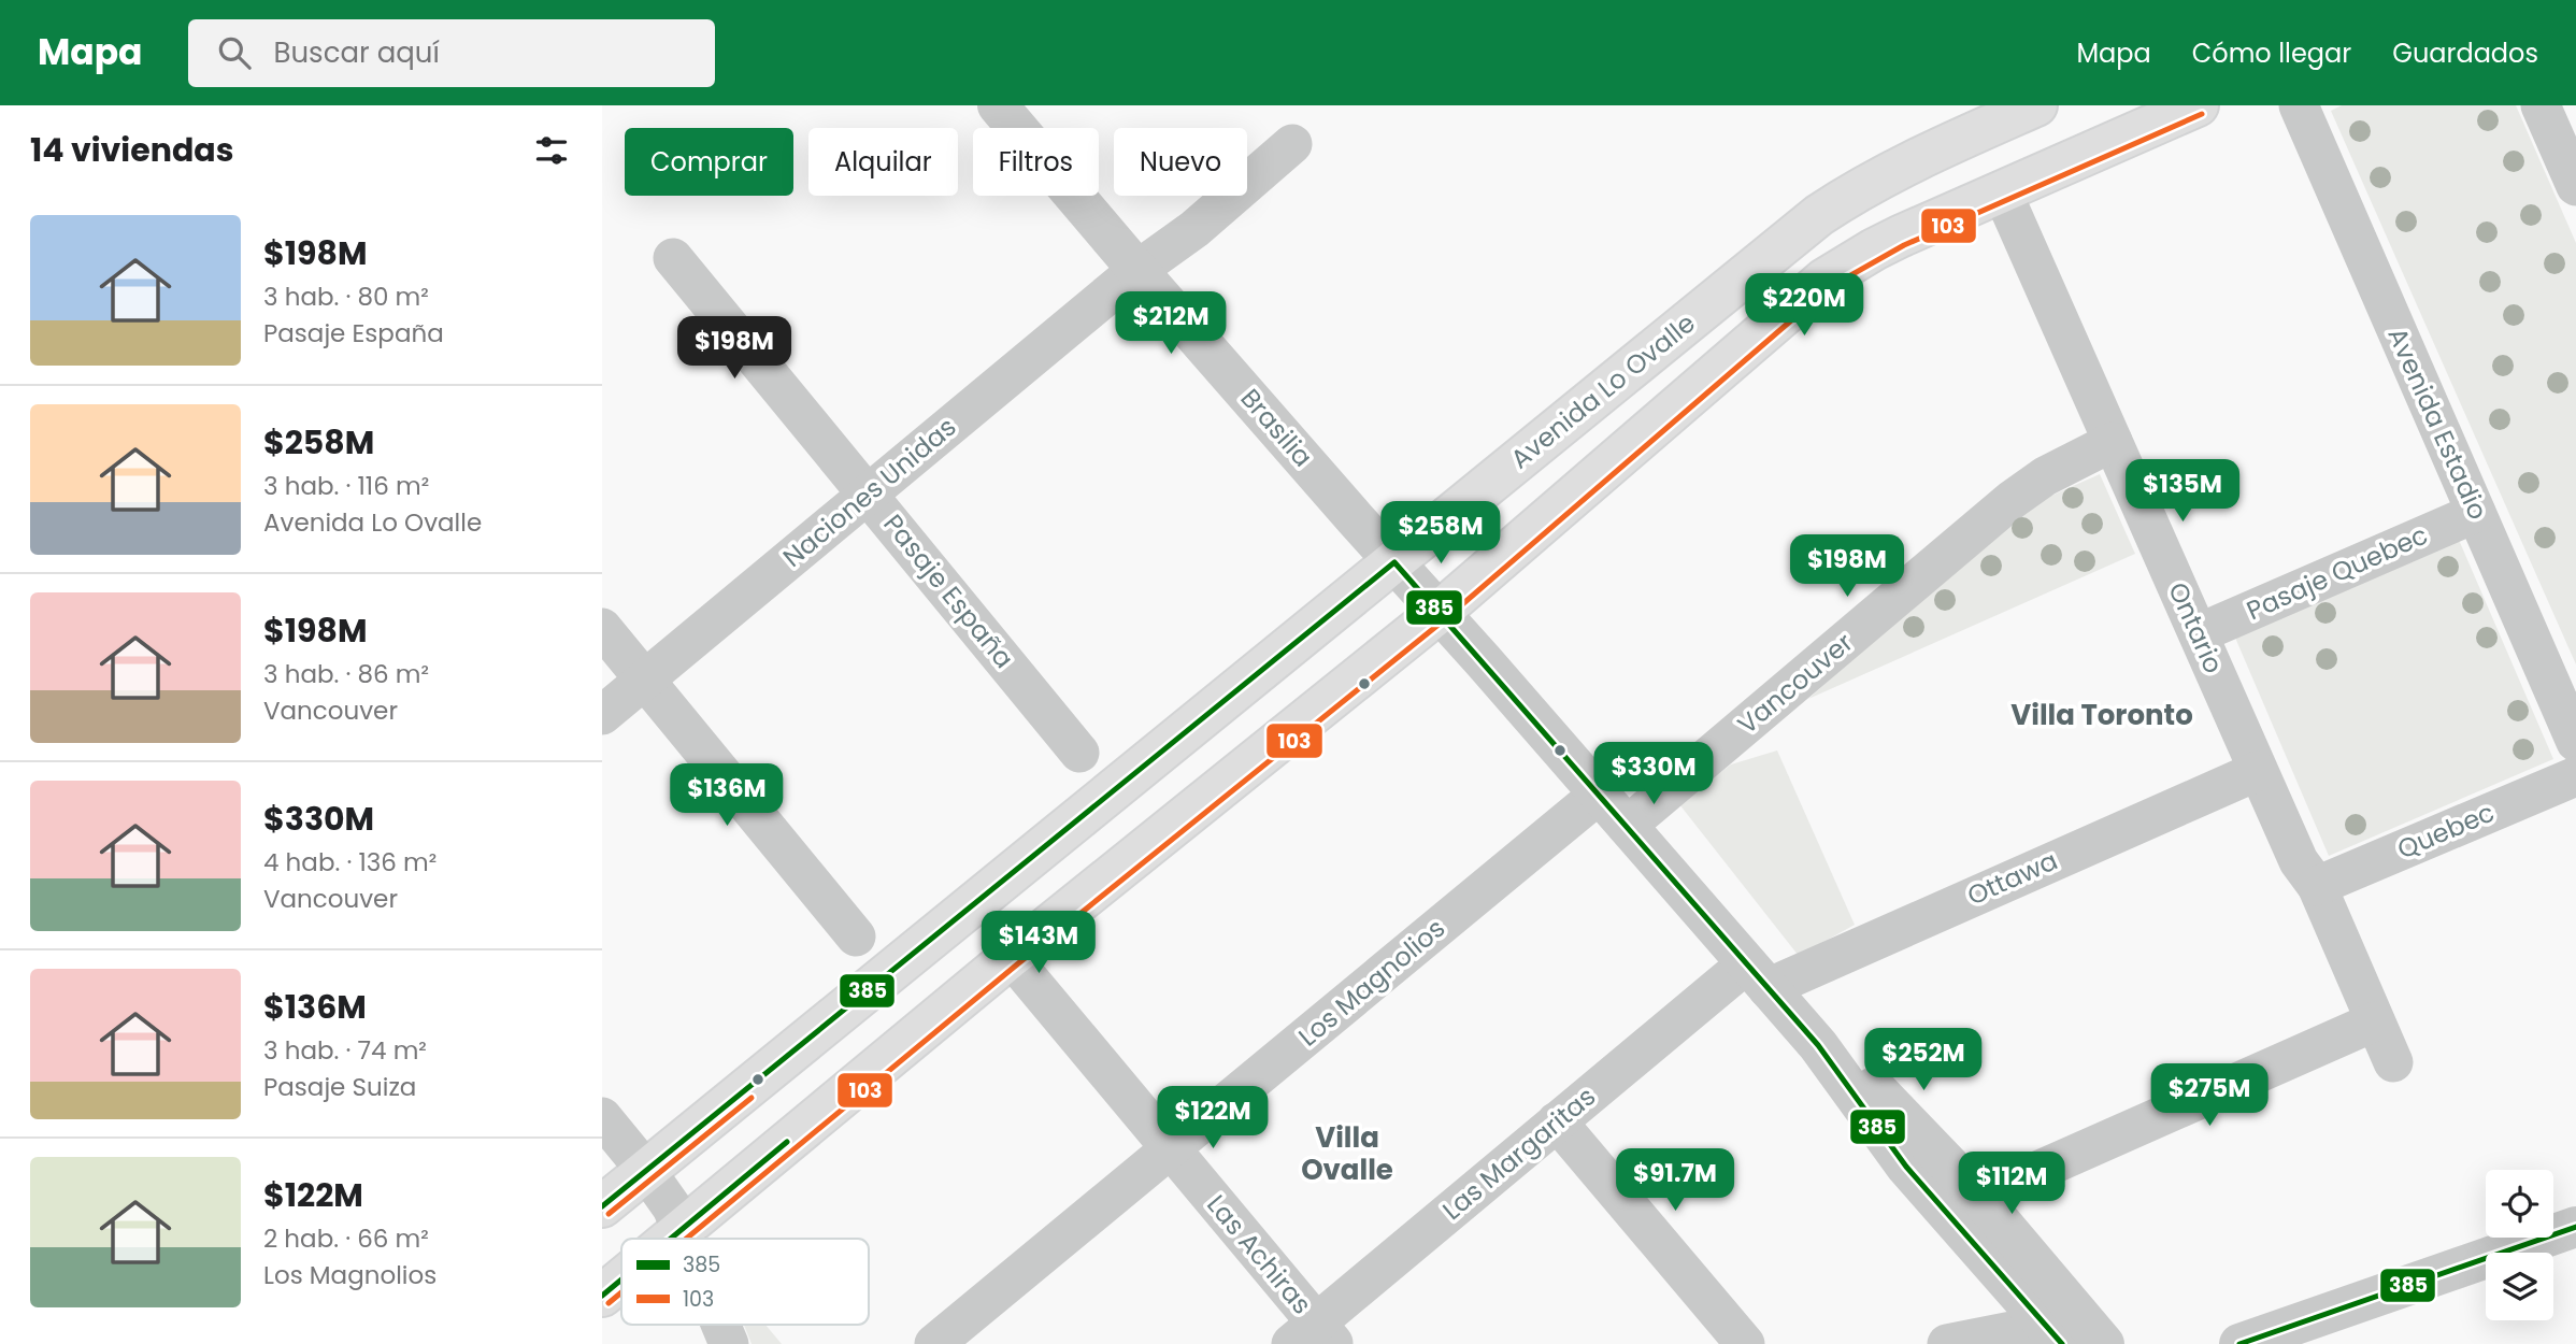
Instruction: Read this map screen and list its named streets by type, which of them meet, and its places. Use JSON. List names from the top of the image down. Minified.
{"streets":{"main road":["Avenida Lo Ovalle"],"street":["Avenida Estadio","Brasilia","Naciones Unidas","Pasaje Quebec","Pasaje España","Ontario","Vancouver","Quebec","Ottawa","Los Magnolios","Las Margaritas","Las Achiras"]},"crossings":[["Avenida Lo Ovalle","Brasilia"],["Avenida Estadio","Pasaje Quebec"],["Brasilia","Naciones Unidas"],["Brasilia","Vancouver"],["Brasilia","Ottawa"],["Brasilia","Los Magnolios"],["Brasilia","Las Margaritas"],["Naciones Unidas","Pasaje España"],["Pasaje Quebec","Ontario"],["Ontario","Vancouver"],["Ontario","Quebec"],["Ontario","Ottawa"],["Ottawa","Las Margaritas"],["Los Magnolios","Las Achiras"],["Las Margaritas","Las Achiras"]],"districts":["Villa Toronto","Villa Ovalle"],"lines":["transit line 103","transit line 385"],"legend":["385","103"],"page":{"header":"Mapa","search":"Buscar aquí","nav":["Mapa","Cómo llegar","Guardados"],"heading":"14 viviendas","chip":["Comprar","Alquilar","Filtros","Nuevo"],"list":[{"name":"$198M","note":"3 hab. · 80 m² · Pasaje España"},{"name":"$258M","note":"3 hab. · 116 m² · Avenida Lo Ovalle"},{"name":"$198M","note":"3 hab. · 86 m² · Vancouver"},{"name":"$330M","note":"4 hab. · 136 m² · Vancouver"},{"name":"$136M","note":"3 hab. · 74 m² · Pasaje Suiza"},{"name":"$122M","note":"2 hab. · 66 m² · Los Magnolios"}],"price":["$220M","$212M","$198M","$135M","$258M","$198M","$330M","$136M","$143M","$252M","$275M","$122M","$91.7M","$112M"]}}
